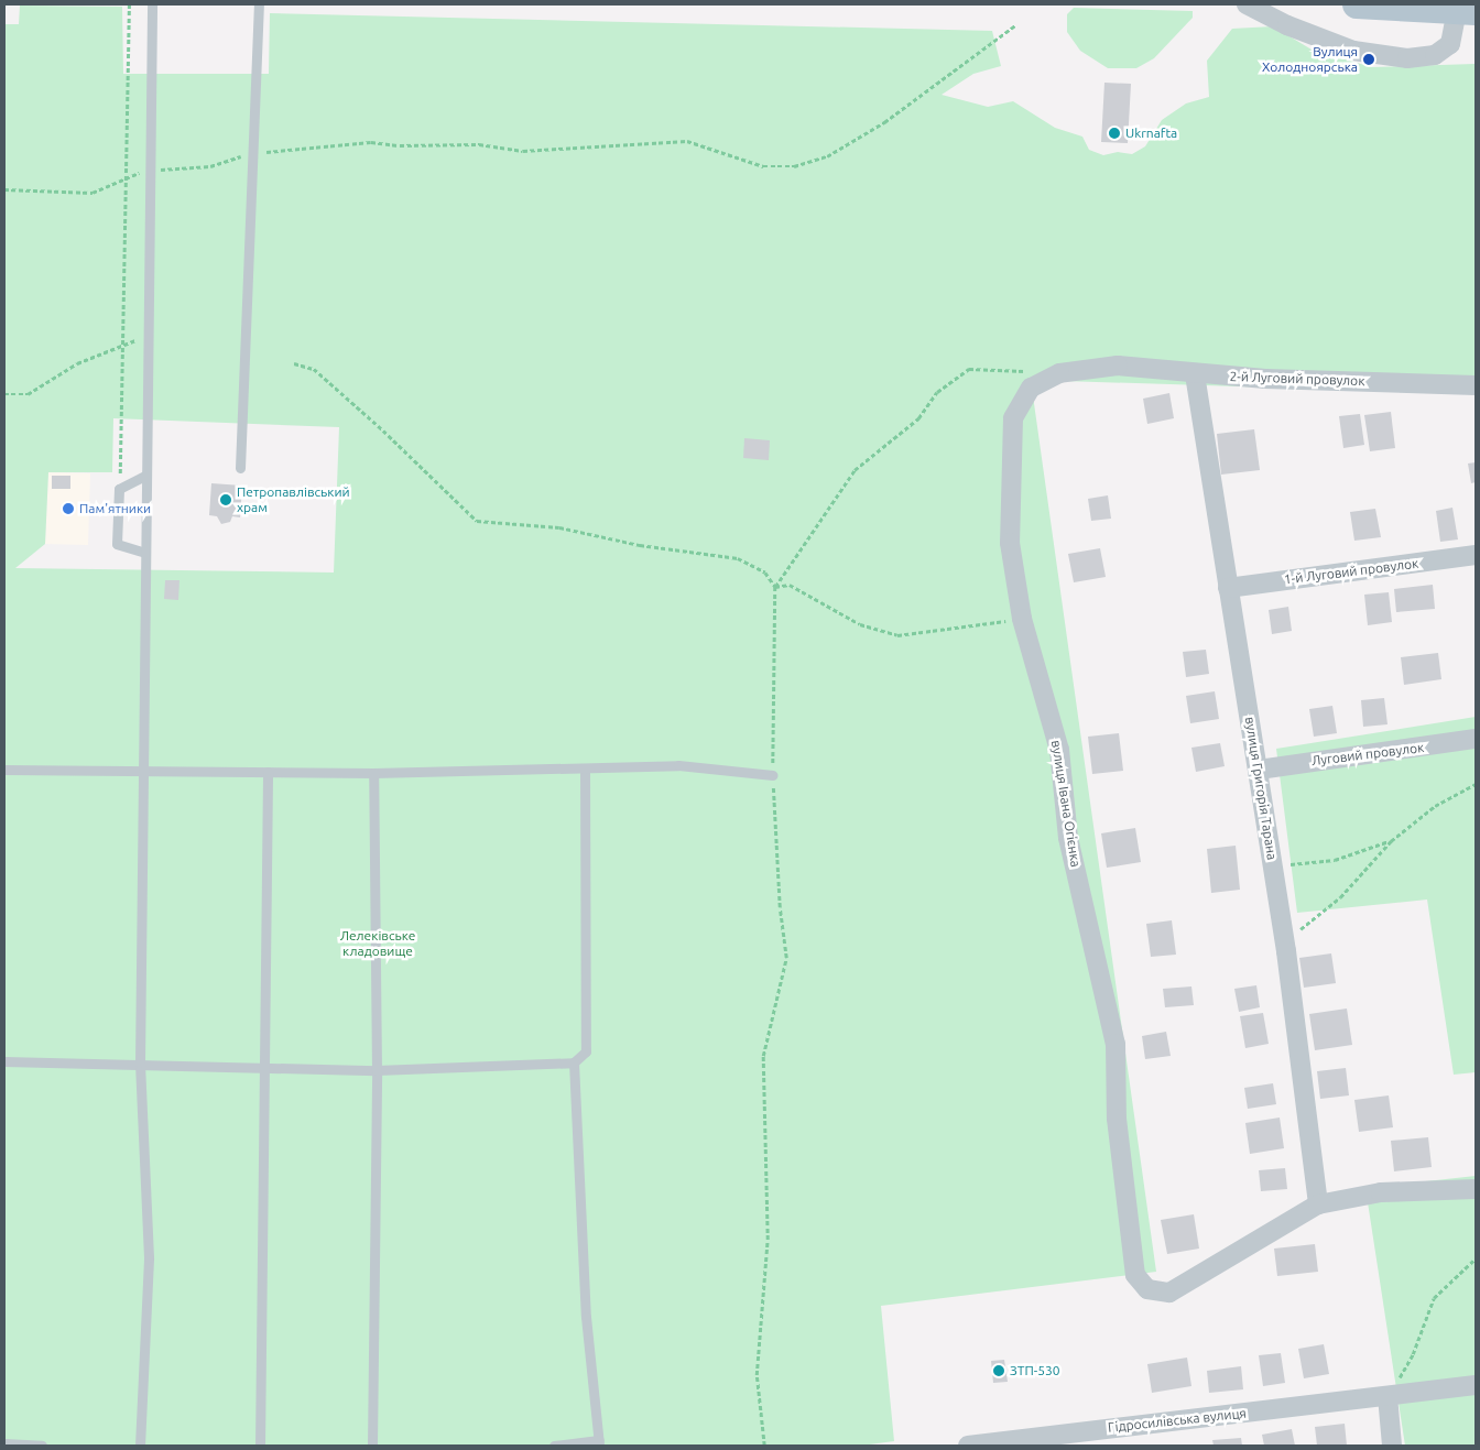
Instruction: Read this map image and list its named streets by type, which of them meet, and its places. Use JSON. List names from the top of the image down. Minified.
{"streets":{"street":["2-й Луговий провулок","1-й Луговий провулок","Луговий провулок","вулиця Григорія Тарана","вулиця Івана Огієнка","Гідросилівська вулиця"]},"crossings":[["2-й Луговий провулок","вулиця Григорія Тарана"],["2-й Луговий провулок","вулиця Івана Огієнка"],["1-й Луговий провулок","вулиця Григорія Тарана"],["Луговий провулок","вулиця Григорія Тарана"],["вулиця Григорія Тарана","вулиця Івана Огієнка"]],"parks":["Лелеківське кладовище"],"places":["Вулиця Холодноярська","Ukrnafta","Петропавлівський храм","Пам'ятники","ЗТП-530"]}
